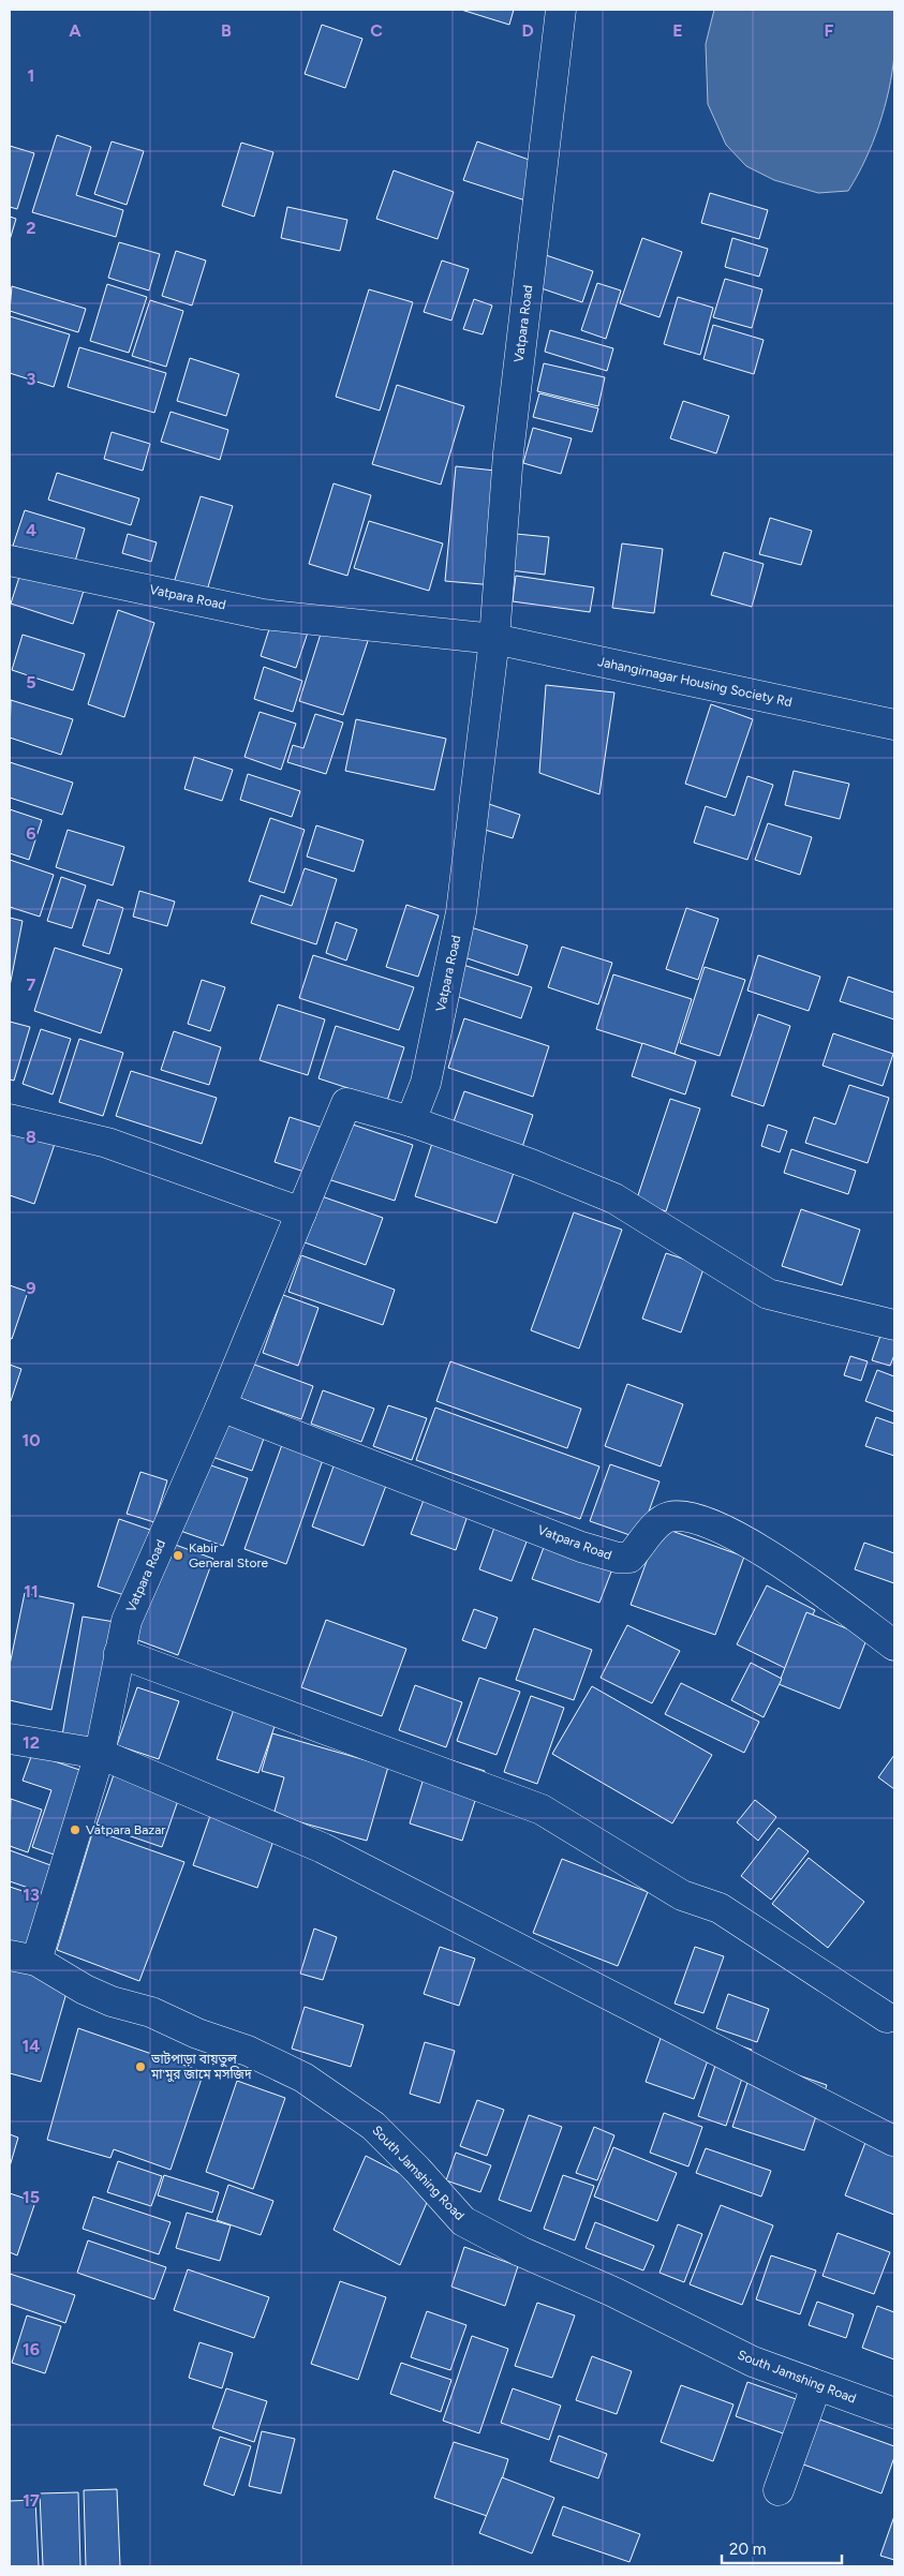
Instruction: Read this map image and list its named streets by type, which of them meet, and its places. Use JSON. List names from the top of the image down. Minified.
{"streets":{"street":["Vatpara Road","Jahangirnagar Housing Society Rd","South Jamshing Road"]},"crossings":[["Vatpara Road","Jahangirnagar Housing Society Rd"],["Vatpara Road","South Jamshing Road"]],"places":["Kabir General Store","Vatpara Bazar","ভাটপাড়া বায়তুল মা'মুর জামে মসজিদ"],"scale_bar":"20 m","grid":{"columns":["A","B","C","D","E","F"],"rows":["1","2","3","4","5","6","7","8","9","10","11","12","13","14","15","16","17"]}}
